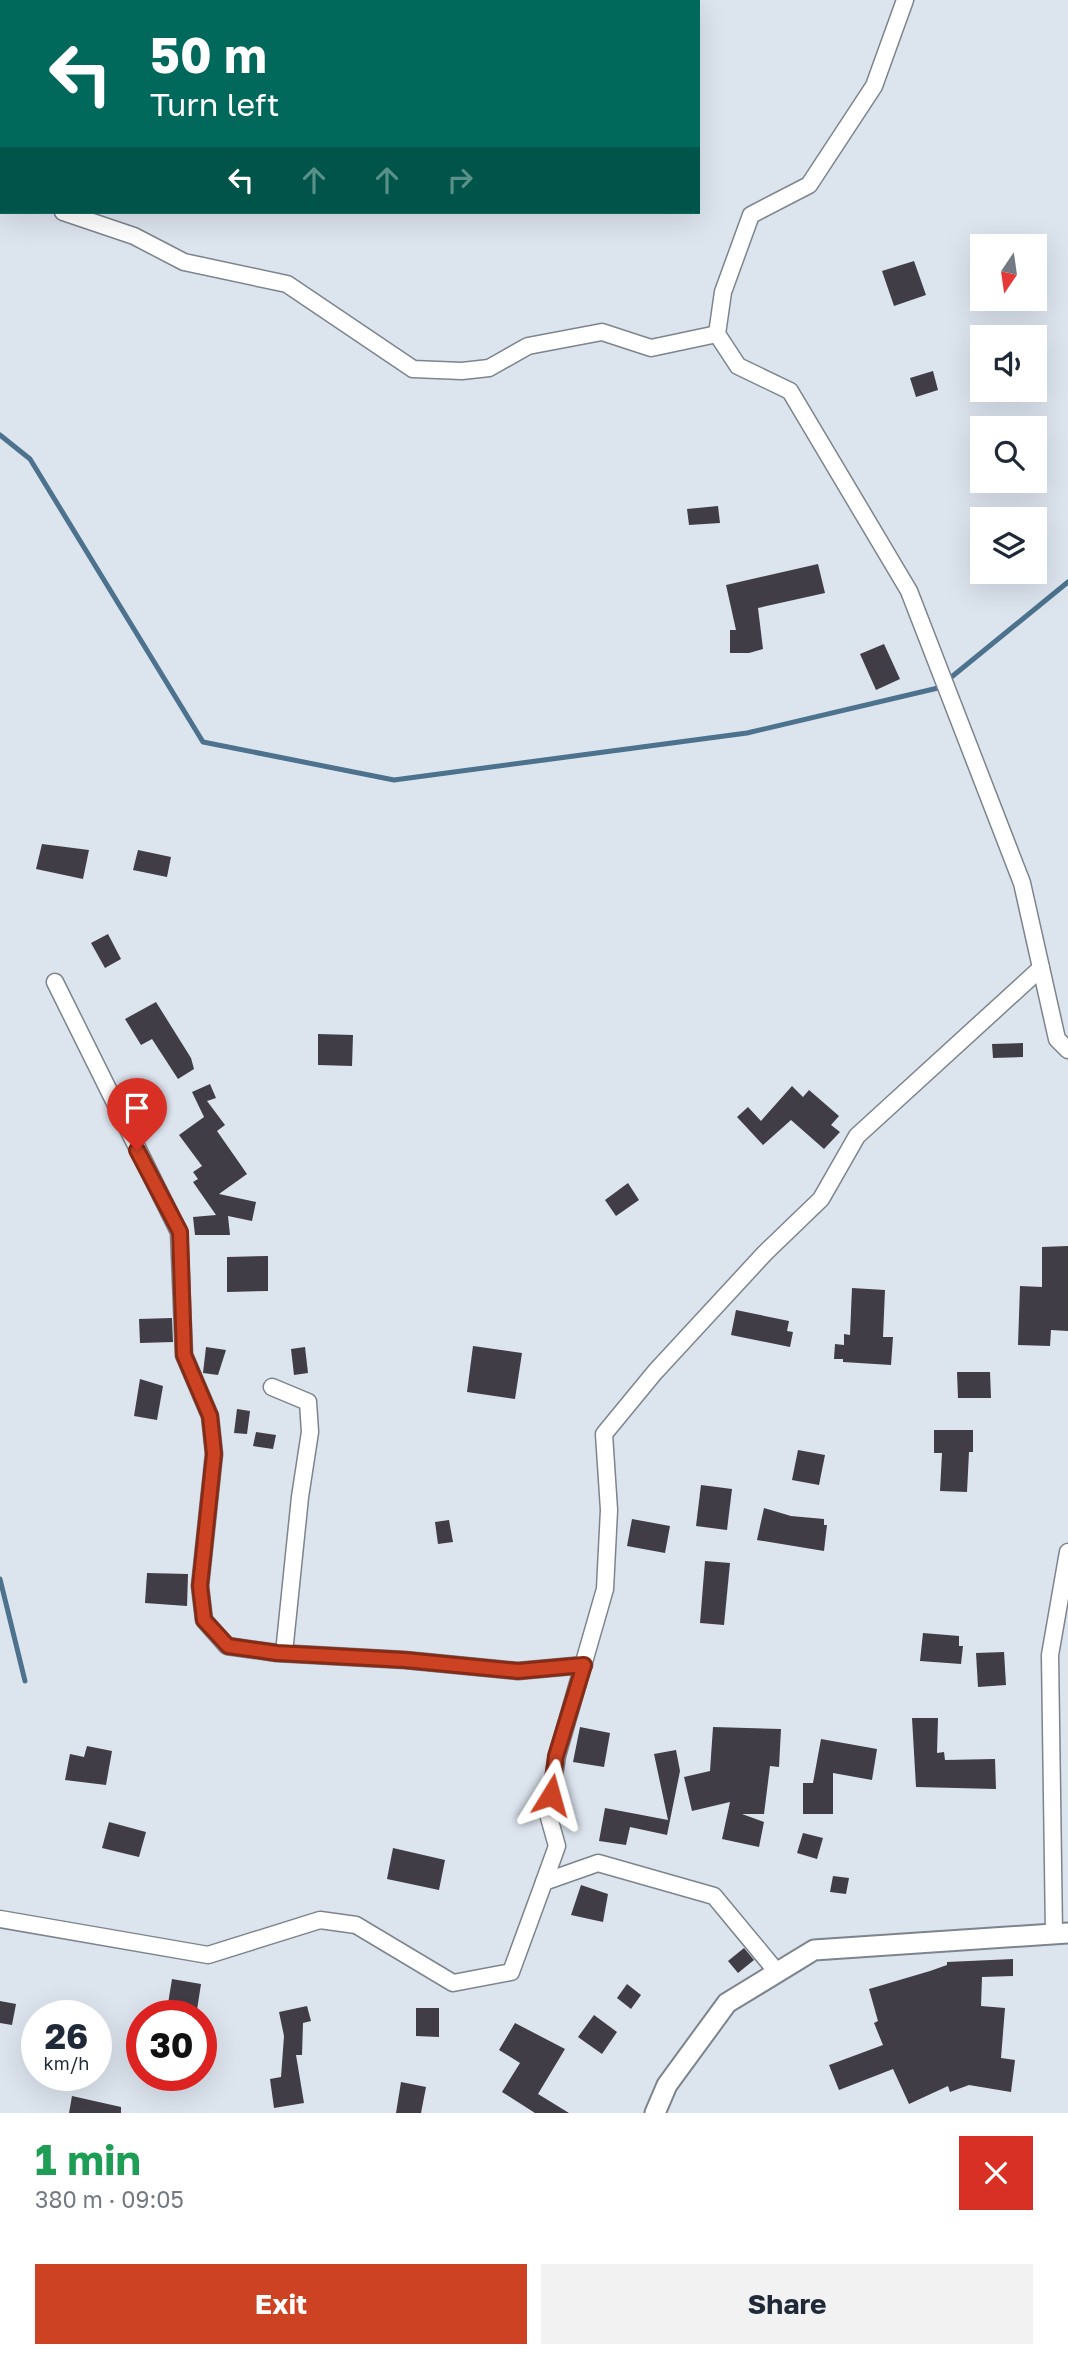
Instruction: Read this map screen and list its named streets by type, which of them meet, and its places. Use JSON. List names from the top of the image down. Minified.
{"north":"bottom","page":{"turn":["50 m","Turn left"],"speed":"26 km/h","limit":"30","heading":["1 min","380 m · 09:05"],"buttons":["Exit","Share"]}}
